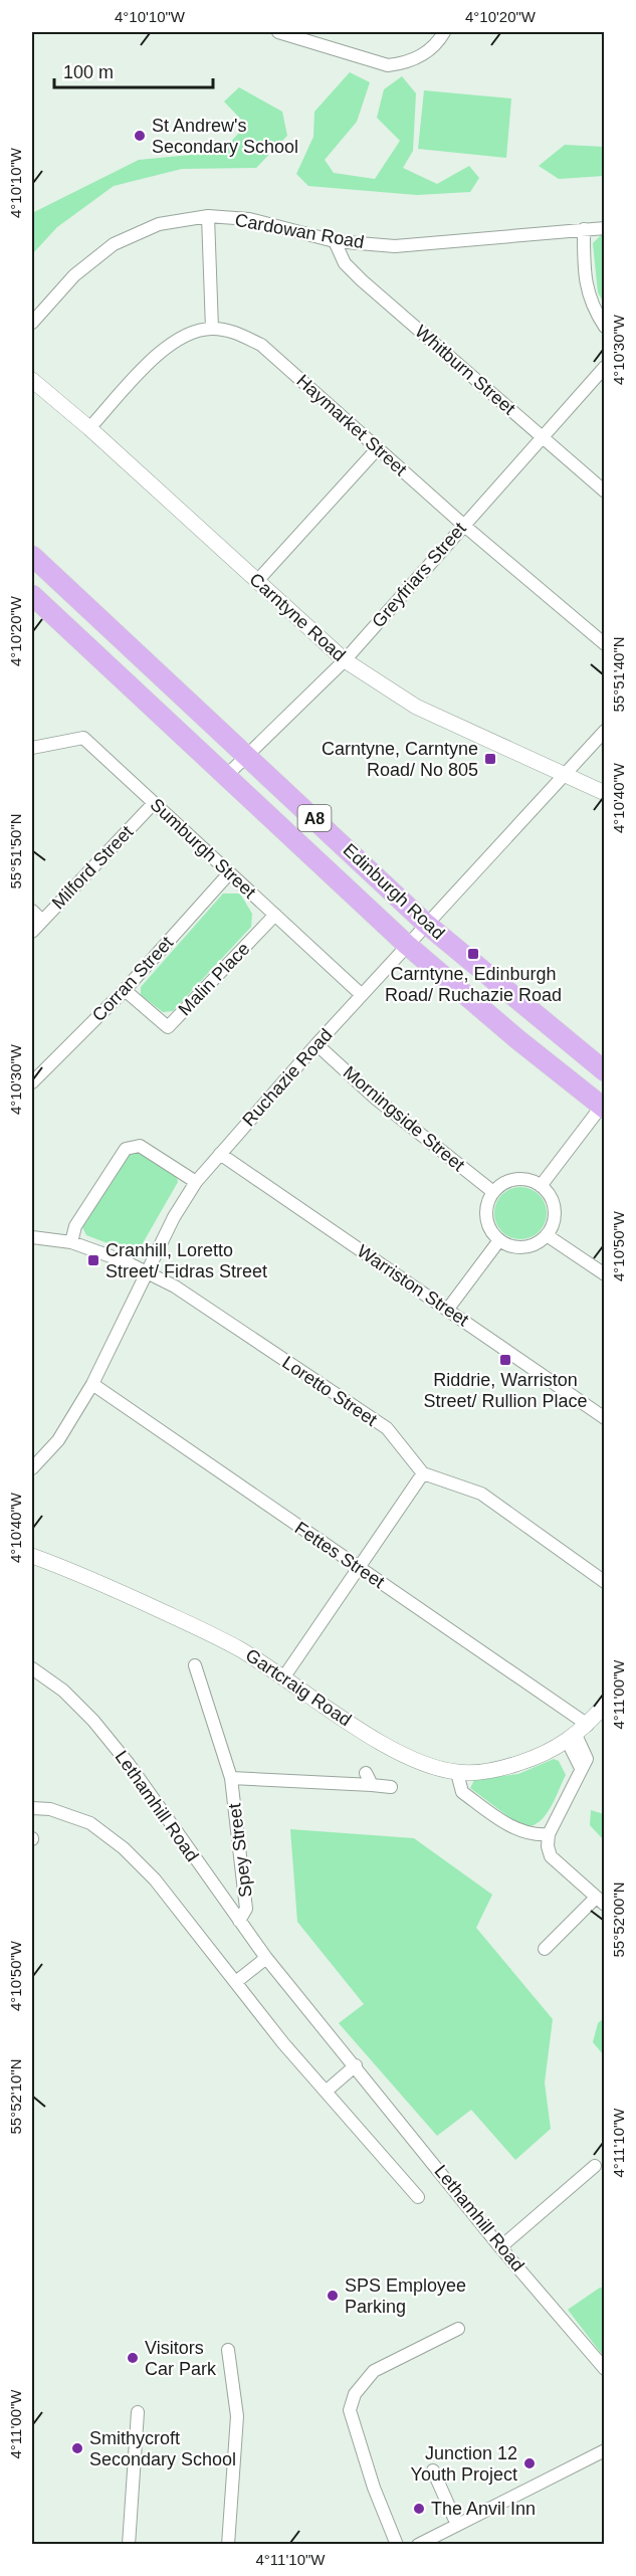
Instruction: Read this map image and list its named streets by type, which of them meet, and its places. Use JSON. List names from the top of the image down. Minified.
{"streets":{"main road":["A8","Edinburgh Road"],"street":["Cardowan Road","Whitburn Street","Haymarket Street","Greyfriars Street","Carntyne Road","Sumburgh Street","Milford Street","Corran Street","Malin Place","Ruchazie Road","Morningside Street","Warriston Street","Loretto Street","Fettes Street","Gartcraig Road","Lethamhill Road","Spey Street"]},"crossings":[["Cardowan Road","Whitburn Street"],["Whitburn Street","Greyfriars Street"],["Haymarket Street","Greyfriars Street"],["Haymarket Street","Carntyne Road"],["Greyfriars Street","Carntyne Road"],["Greyfriars Street","Edinburgh Road"],["Carntyne Road","Ruchazie Road"],["Sumburgh Street","Milford Street"],["Sumburgh Street","Corran Street"],["Sumburgh Street","Malin Place"],["Sumburgh Street","Ruchazie Road"],["Edinburgh Road","Ruchazie Road"],["Corran Street","Malin Place"],["Ruchazie Road","Morningside Street"],["Ruchazie Road","Warriston Street"],["Ruchazie Road","Loretto Street"],["Ruchazie Road","Fettes Street"],["Fettes Street","Gartcraig Road"],["Lethamhill Road","Spey Street"]],"places":{"other":["St Andrew's Secondary School","SPS Employee Parking","Visitors Car Park","Smithycroft Secondary School","Junction 12 Youth Project","The Anvil Inn"],"transit":["Carntyne, Carntyne Road/ No 805","Carntyne, Edinburgh Road/ Ruchazie Road","Cranhill, Loretto Street/ Fidras Street","Riddrie, Warriston Street/ Rullion Place"]},"scale_bar":"100 m","coordinates":["4°10'10\"W","4°10'20\"W","4°10'30\"W","55°51'40\"N","4°10'40\"W","55°51'50\"N","4°10'50\"W","4°11'00\"W","55°52'00\"N","55°52'10\"N","4°11'10\"W"]}
